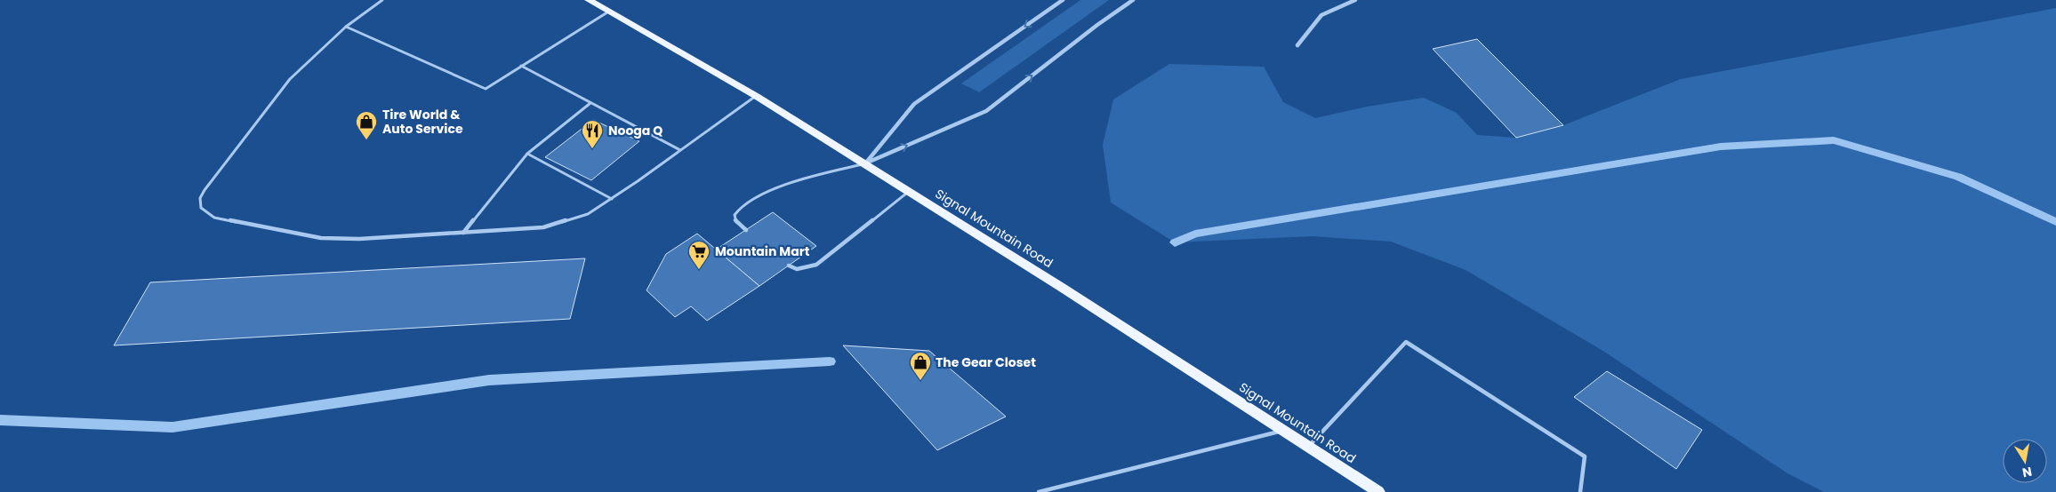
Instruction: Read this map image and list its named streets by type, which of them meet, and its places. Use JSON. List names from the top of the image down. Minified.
{"streets":{"main road":["Signal Mountain Road"]},"places":{"shop":["Tire World & Auto Service","The Gear Closet"],"restaurant":["Nooga Q"],"supermarket":["Mountain Mart"]},"north":"bottom"}
